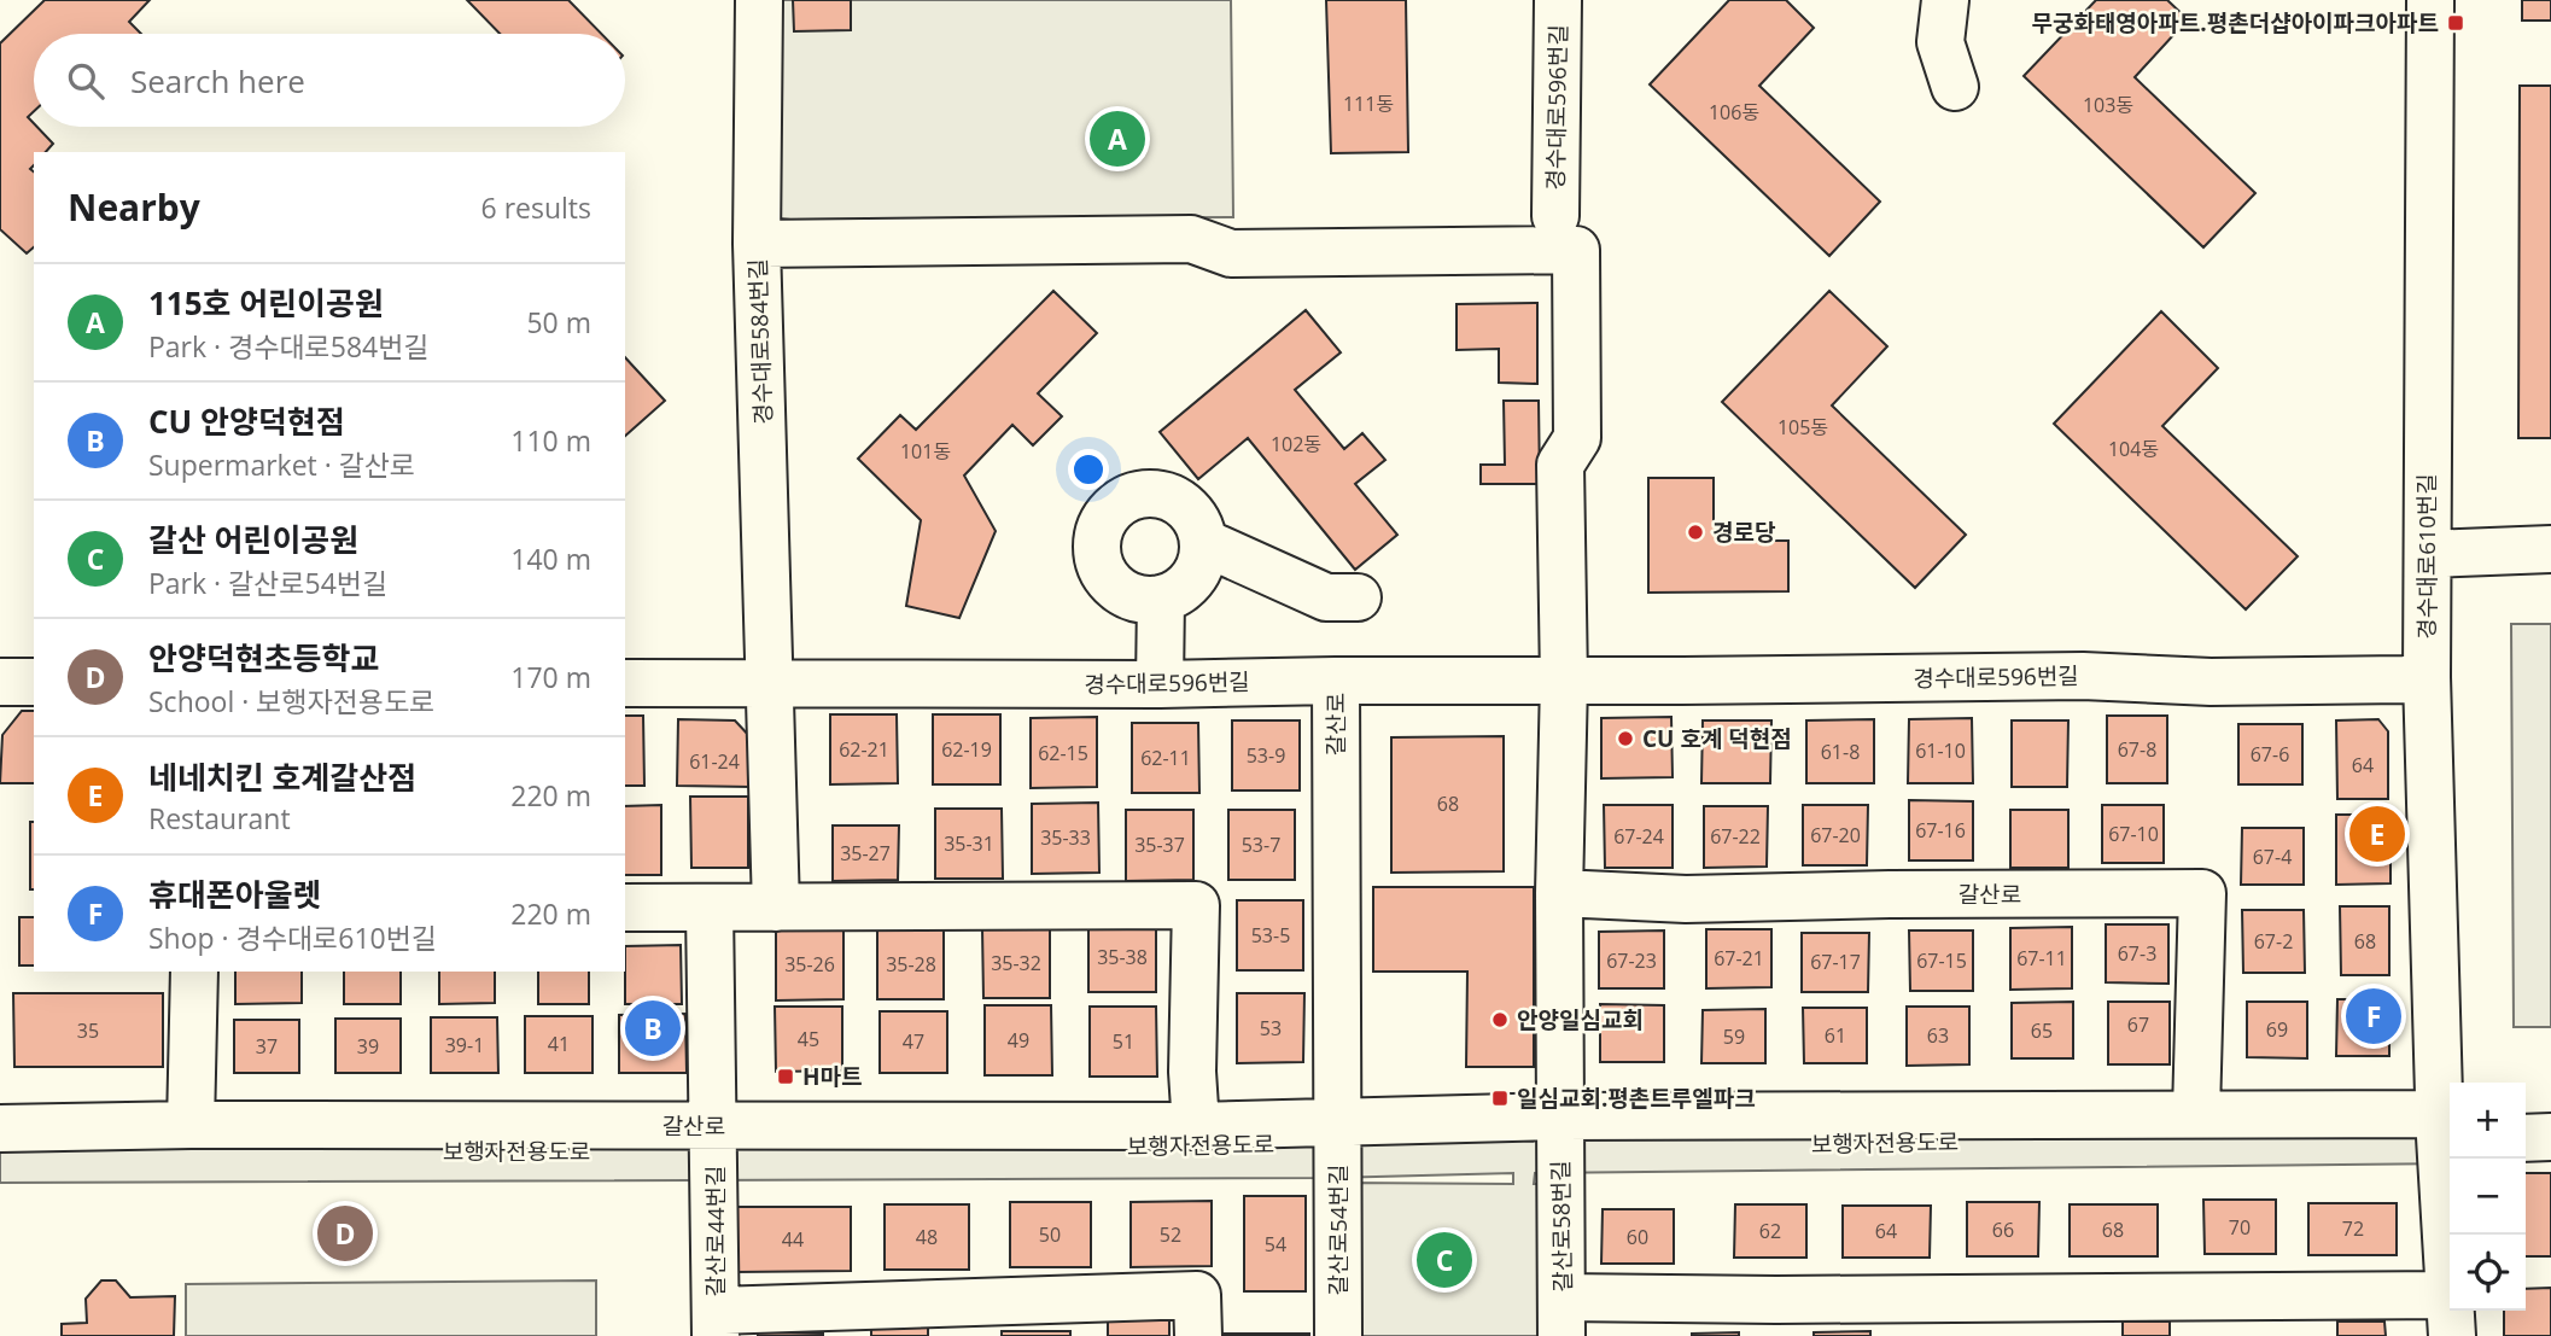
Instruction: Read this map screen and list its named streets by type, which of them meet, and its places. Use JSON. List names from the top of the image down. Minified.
{"streets":{"street":["경수대로596번길","경수대로584번길","경수대로610번길","갈산로","보행자전용도로","갈산로58번길","갈산로54번길","갈산로44번길"]},"crossings":[["경수대로596번길","경수대로584번길"],["경수대로596번길","경수대로610번길"],["경수대로596번길","갈산로"],["경수대로596번길","보행자전용도로"],["경수대로596번길","갈산로58번길"],["경수대로610번길","갈산로"],["갈산로","보행자전용도로"],["갈산로","갈산로58번길"],["갈산로","갈산로54번길"],["갈산로","갈산로44번길"],["보행자전용도로","갈산로58번길"],["보행자전용도로","갈산로44번길"]],"places":{"transit":["무궁화태영아파트.평촌더샵아이파크아파트","H마트","일심교회.평촌트루엘파크"],"other":["경로당","CU 호계 덕현점","안양일심교회"]},"house_numbers":["111동","103동","106동","105동","102동","104동","101동","62-21","62-19","67-8","61-10","61-8","62-15","67-6","53-9","62-11","61-24","64","68","67-16","67-10","67-20","67-24","67-22","35-33","35-31","35-37","53-7","35-27","67-4","53-5","67-2","68","67-3","35-38","67-21","67-11","67-23","67-15","67-17","35-32","35-26","35-28","67","53","69","35","65","61","63","59","45","49","47","51","41","39-1","37","39","70","72","66","68","62","64","50","52","48","60","44","54"],"page":{"search":"Search here","pins":["A","E","F","B","D","C"],"heading":["Nearby","6 results"],"list":[{"mark":"A","name":"115호 어린이공원","note":"Park · 경수대로584번길","value":"50 m"},{"mark":"B","name":"CU 안양덕현점","note":"Supermarket · 갈산로","value":"110 m"},{"mark":"C","name":"갈산 어린이공원","note":"Park · 갈산로54번길","value":"140 m"},{"mark":"D","name":"안양덕현초등학교","note":"School · 보행자전용도로","value":"170 m"},{"mark":"E","name":"네네치킨 호계갈산점","note":"Restaurant","value":"220 m"},{"mark":"F","name":"휴대폰아울렛","note":"Shop · 경수대로610번길","value":"220 m"}],"map_buttons":["+","−"]}}
